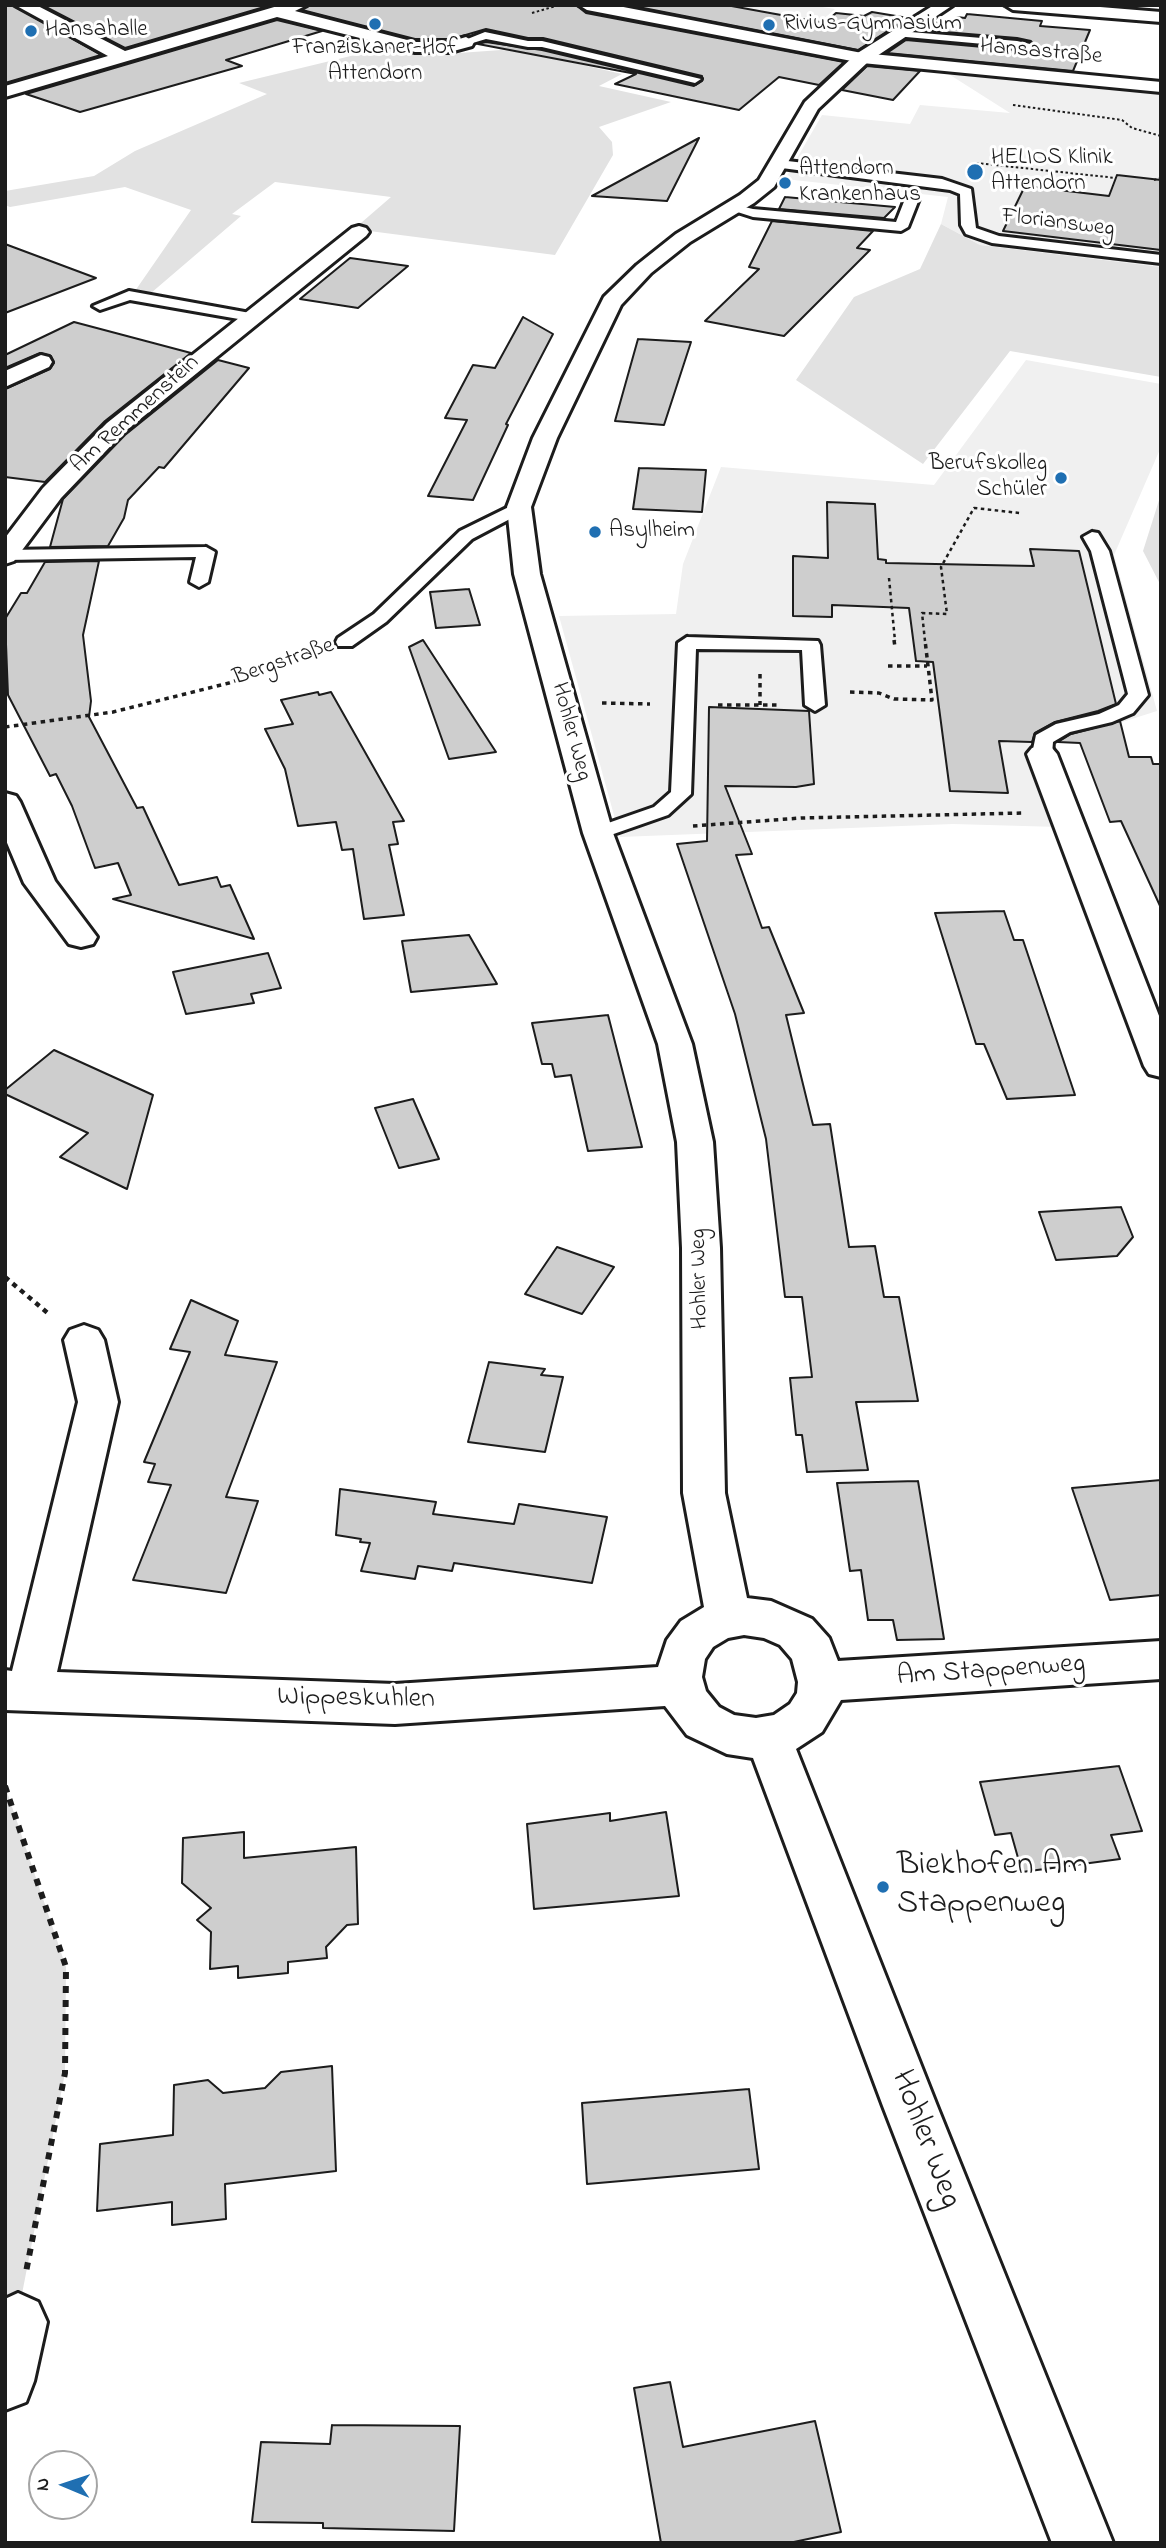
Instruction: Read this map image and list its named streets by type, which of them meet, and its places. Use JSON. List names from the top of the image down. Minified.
{"streets":{"street":["Hansastraße","Am Remmenstein","Hohler Weg","Am Stappenweg","Wippeskuhlen"],"lane":["Floriansweg","Bergstraße"]},"crossings":[["Hansastraße","Hohler Weg"],["Floriansweg","Hohler Weg"],["Bergstraße","Hohler Weg"],["Hohler Weg","Am Stappenweg"],["Hohler Weg","Wippeskuhlen"],["Am Stappenweg","Wippeskuhlen"]],"places":["Franziskaner-Hof Attendorn","Rivius-Gymnasium","Hansahalle","HELIOS Klinik Attendorn","Attendorn Krankenhaus","Berufskolleg Schüler","Asylheim","Biekhofen Am Stappenweg"],"north":"left"}
